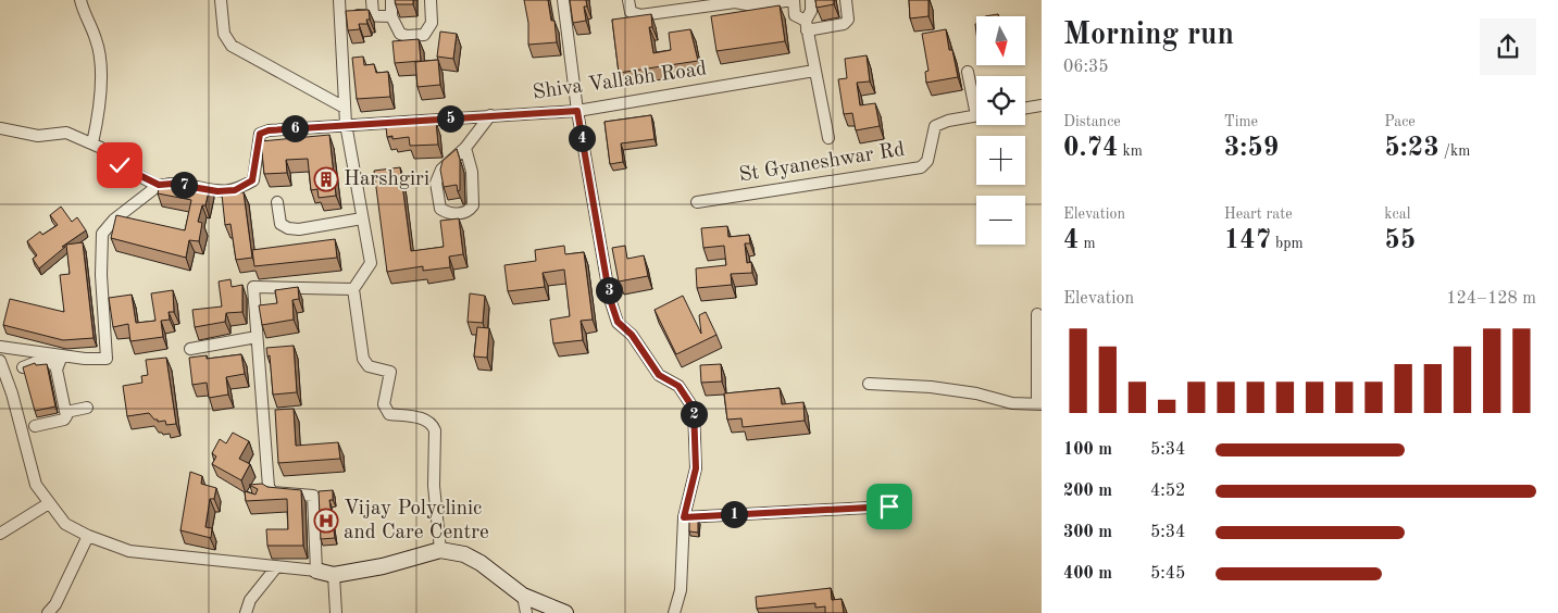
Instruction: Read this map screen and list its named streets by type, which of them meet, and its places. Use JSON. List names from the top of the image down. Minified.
{"streets":{"street":["Shiva Vallabh Road","St Gyaneshwar Rd"]},"places":{"building":["Harshgiri"],"hospital":["Vijay Polyclinic and Care Centre"]},"north":"bottom","page":{"heading":["Morning run","06:35"],"map_buttons":["+","−"],"stats":[["Distance","0.74 km"],["Time","3:59"],["Pace","5:23 /km"],["Elevation","4 m"],["Heart rate","147 bpm"],["kcal","55"]],"pins":["5","6","4","7","3","2","1"],"chart":["Elevation","124–128 m"],"list":[{"name":"100 m","note":"5:34"},{"name":"200 m","note":"4:52"},{"name":"300 m","note":"5:34"},{"name":"400 m","note":"5:45"}]}}
